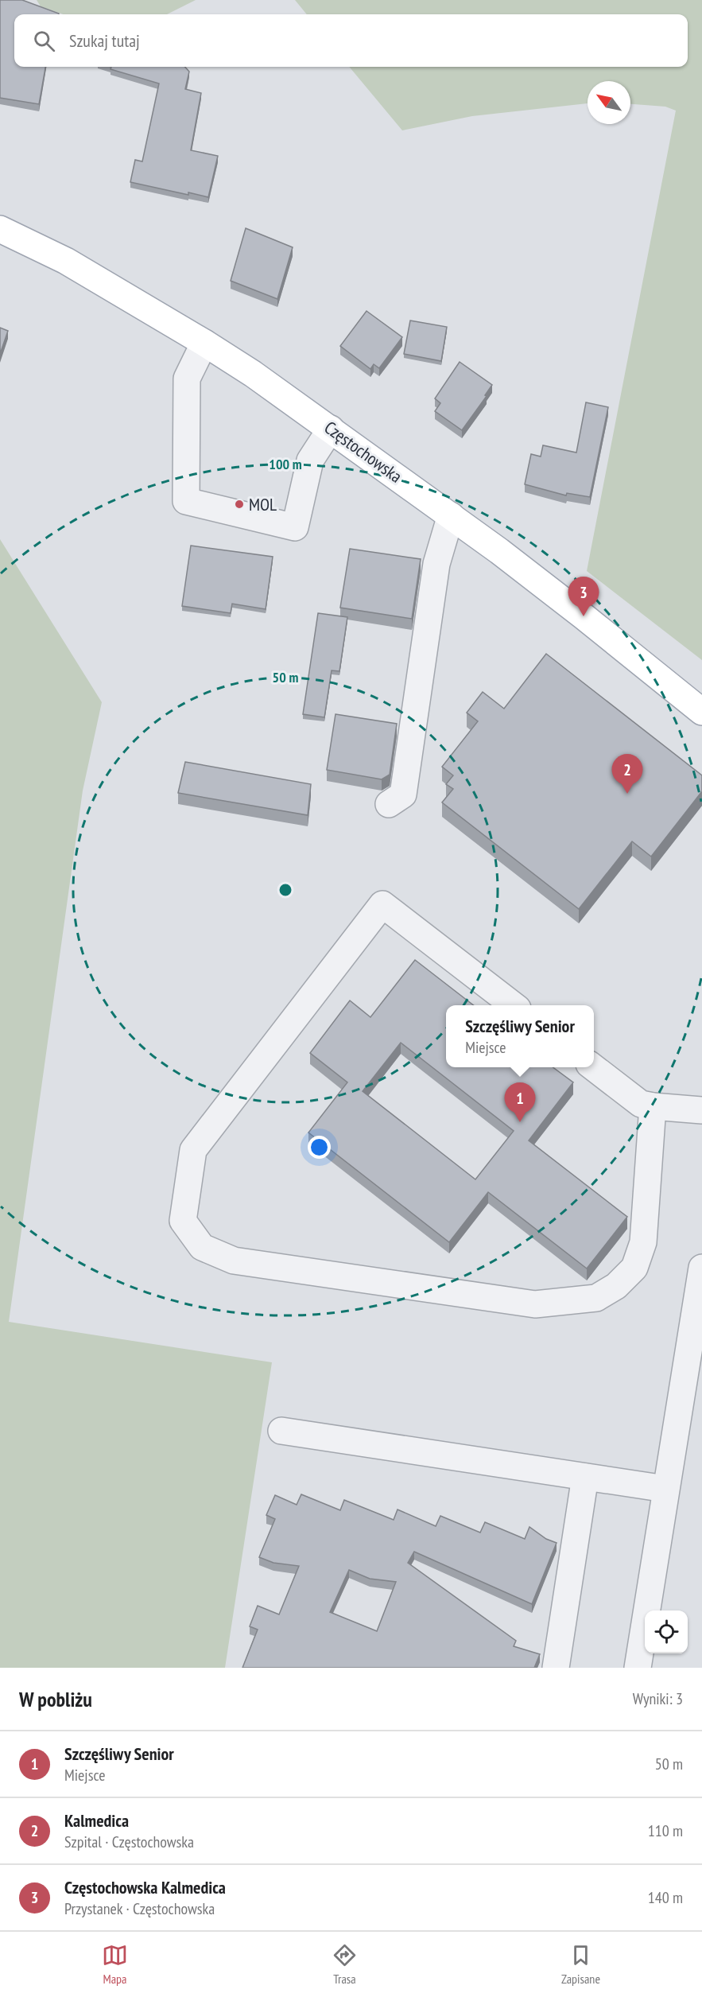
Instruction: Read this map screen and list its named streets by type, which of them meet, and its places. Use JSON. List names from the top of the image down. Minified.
{"streets":{"main road":["Częstochowska"]},"places":["MOL"],"north":"top left","page":{"search":"Szukaj tutaj","pins":["3","2","1"],"popup":["Szczęśliwy Senior","Miejsce"],"heading":["W pobliżu","Wyniki: 3"],"list":[{"mark":"1","name":"Szczęśliwy Senior","note":"Miejsce","value":"50 m"},{"mark":"2","name":"Kalmedica","note":"Szpital · Częstochowska","value":"110 m"},{"mark":"3","name":"Częstochowska Kalmedica","note":"Przystanek · Częstochowska","value":"140 m"}],"nav":["Mapa","Trasa","Zapisane"]},"rings":["100 m","50 m"]}
